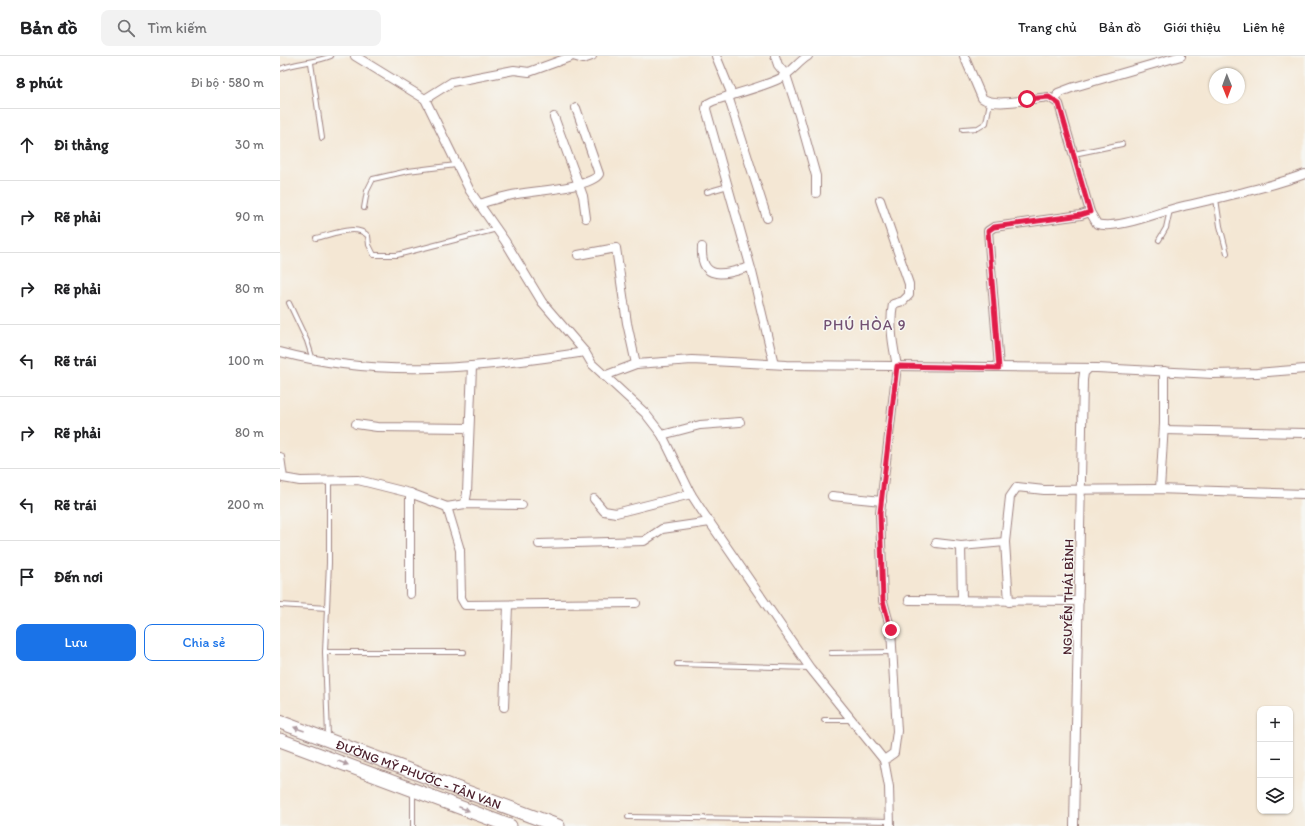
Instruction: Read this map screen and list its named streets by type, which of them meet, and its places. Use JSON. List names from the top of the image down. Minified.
{"streets":{"main road":["ĐƯỜNG MỸ PHƯỚC - TÂN VẠN"],"street":["NGUYỄN THÁI BÌNH"]},"districts":["PHÚ HÒA 9"],"north":"bottom","page":{"header":"Bản đồ","search":"Tìm kiếm","nav":["Trang chủ","Bản đồ","Giới thiệu","Liên hệ"],"heading":["8 phút","Đi bộ · 580 m"],"list":[["Đi thẳng","30 m"],["Rẽ phải","90 m"],["Rẽ phải","80 m"],["Rẽ trái","100 m"],["Rẽ phải","80 m"],["Rẽ trái","200 m"],"Đến nơi"],"buttons":["Lưu","Chia sẻ"],"map_buttons":["+","−"]}}
